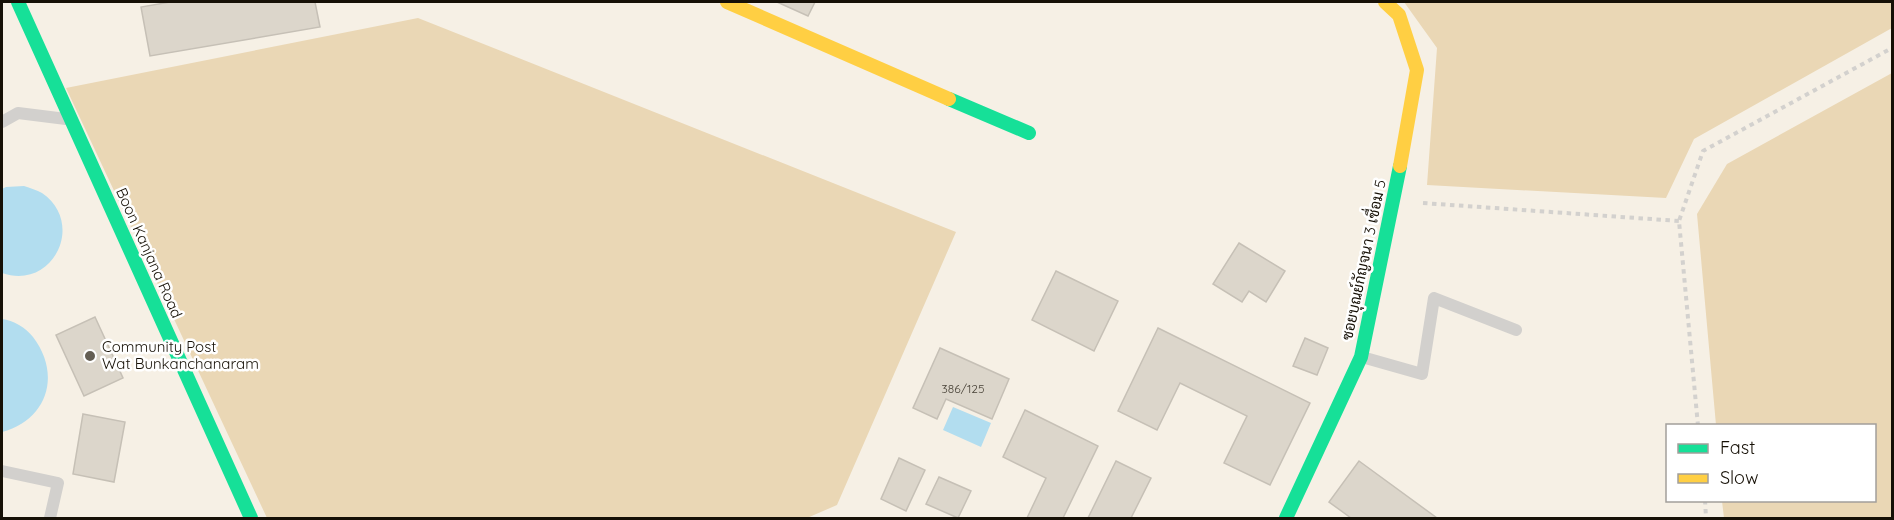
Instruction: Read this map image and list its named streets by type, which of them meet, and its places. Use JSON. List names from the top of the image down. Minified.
{"streets":{"street":["Boon Kanjana Road","ซอยบุณย์กัญจนา 3 เชื่อม 5"]},"places":["Community Post Wat Bunkanchanaram"],"house_numbers":["386/125"],"legend":["Fast","Slow"]}
